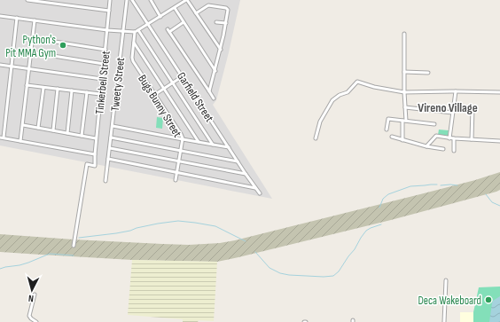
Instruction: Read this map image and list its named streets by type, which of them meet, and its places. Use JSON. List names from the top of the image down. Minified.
{"streets":{"street":["Tinkerbell Street","Tweety Street","Garfield Street","Bugs Bunny Street"]},"districts":["Vireno Village"],"places":["Python's Pit MMA Gym","Deca Wakeboard"],"north":"bottom"}
